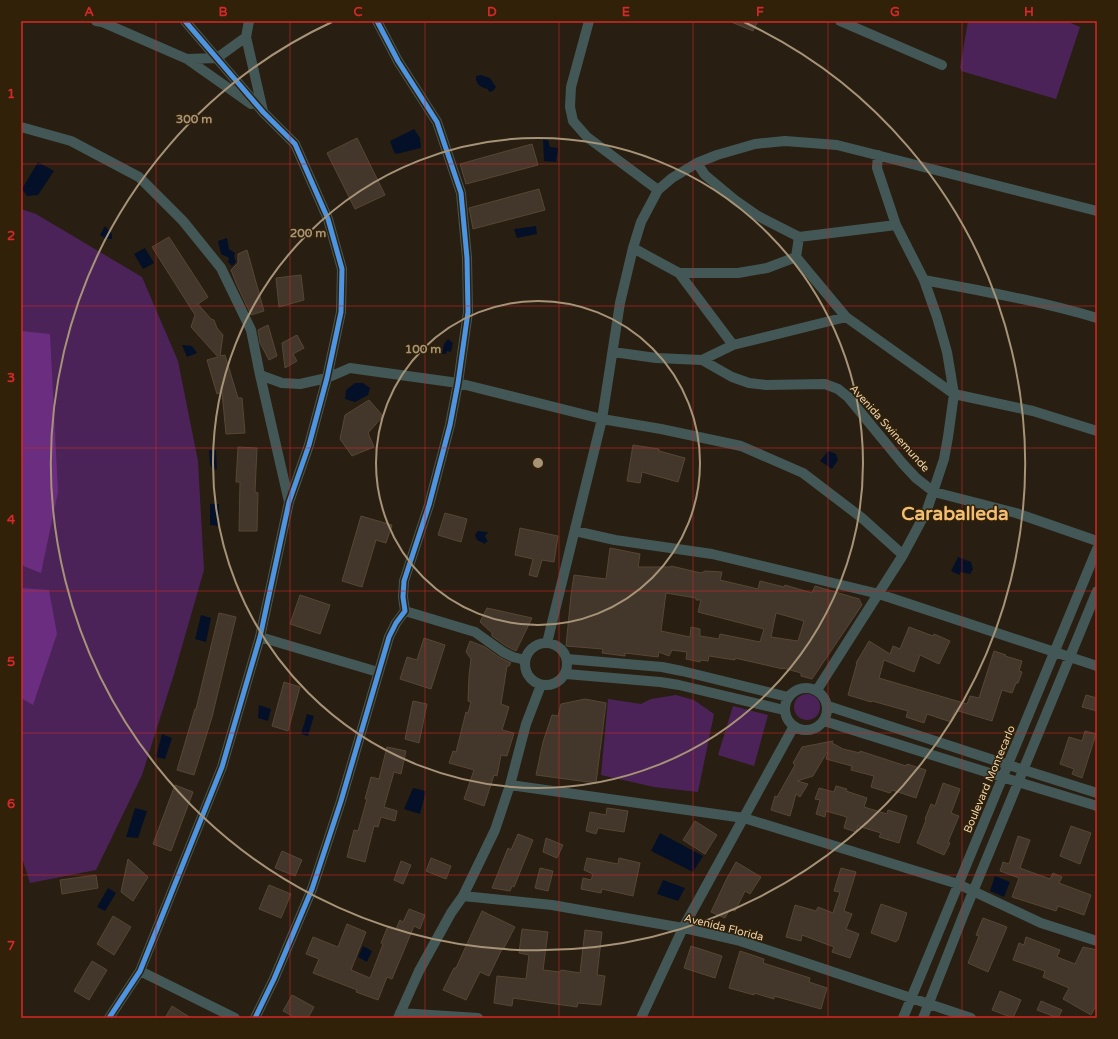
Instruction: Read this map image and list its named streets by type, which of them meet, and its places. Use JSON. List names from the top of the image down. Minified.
{"streets":{"street":["Avenida Swinemunde","Boulevard Montecarlo","Avenida Florida"]},"crossings":[["Boulevard Montecarlo","Avenida Florida"]],"districts":["Caraballeda"],"grid":{"columns":["A","B","C","D","E","F","G","H"],"rows":["1","2","3","4","5","6","7"]},"rings":["300 m","200 m","100 m"]}
